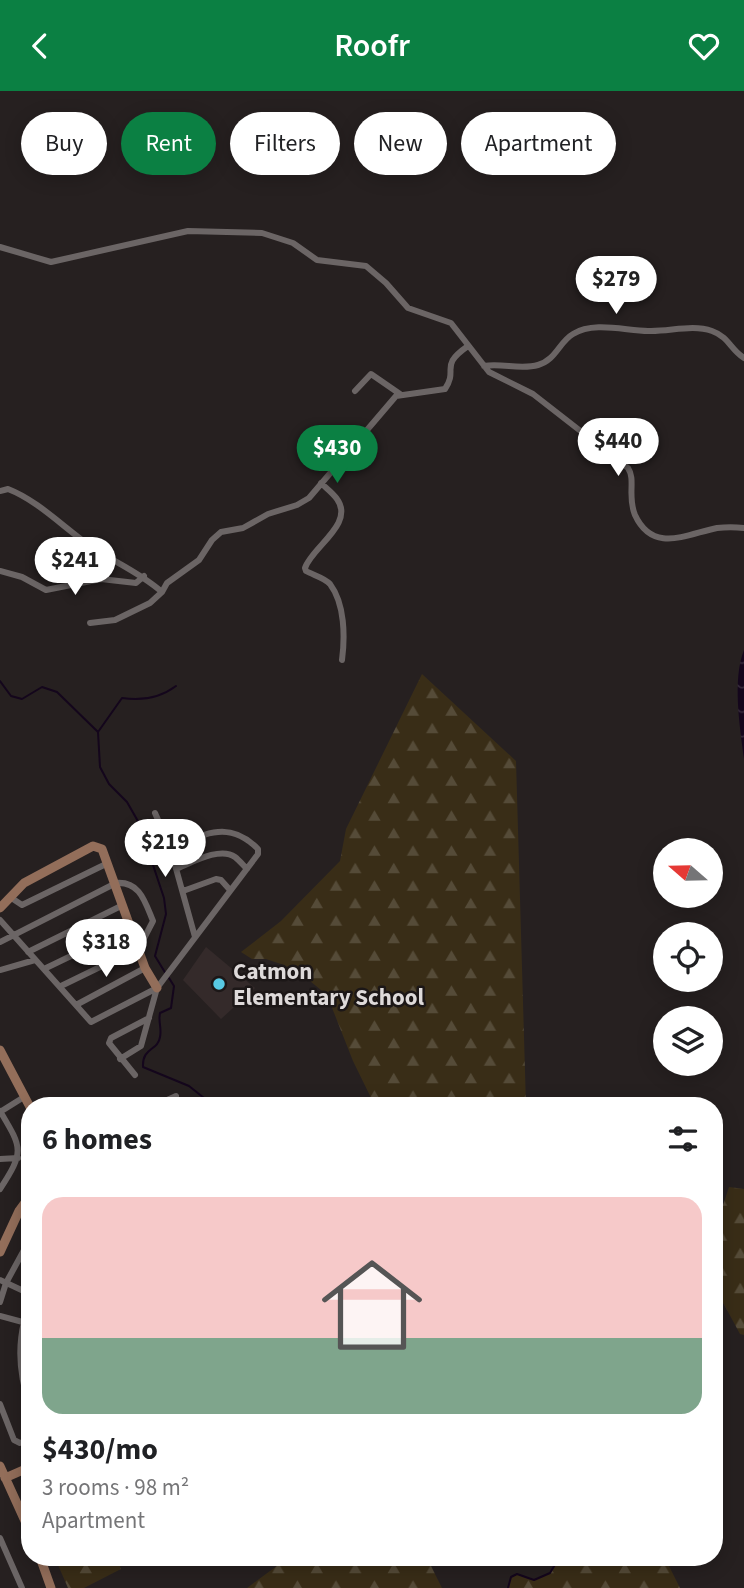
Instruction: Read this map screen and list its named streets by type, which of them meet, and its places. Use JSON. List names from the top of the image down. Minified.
{"places":["Catmon Elementary School"],"north":"left","page":{"header":"Roofr","chip":["Buy","Rent","Filters","New","Apartment"],"price":["$279","$440","$430","$241","$219","$318"],"heading":"6 homes","list":[{"name":"$430/mo","note":"3 rooms · 98 m² · Apartment"}]}}
